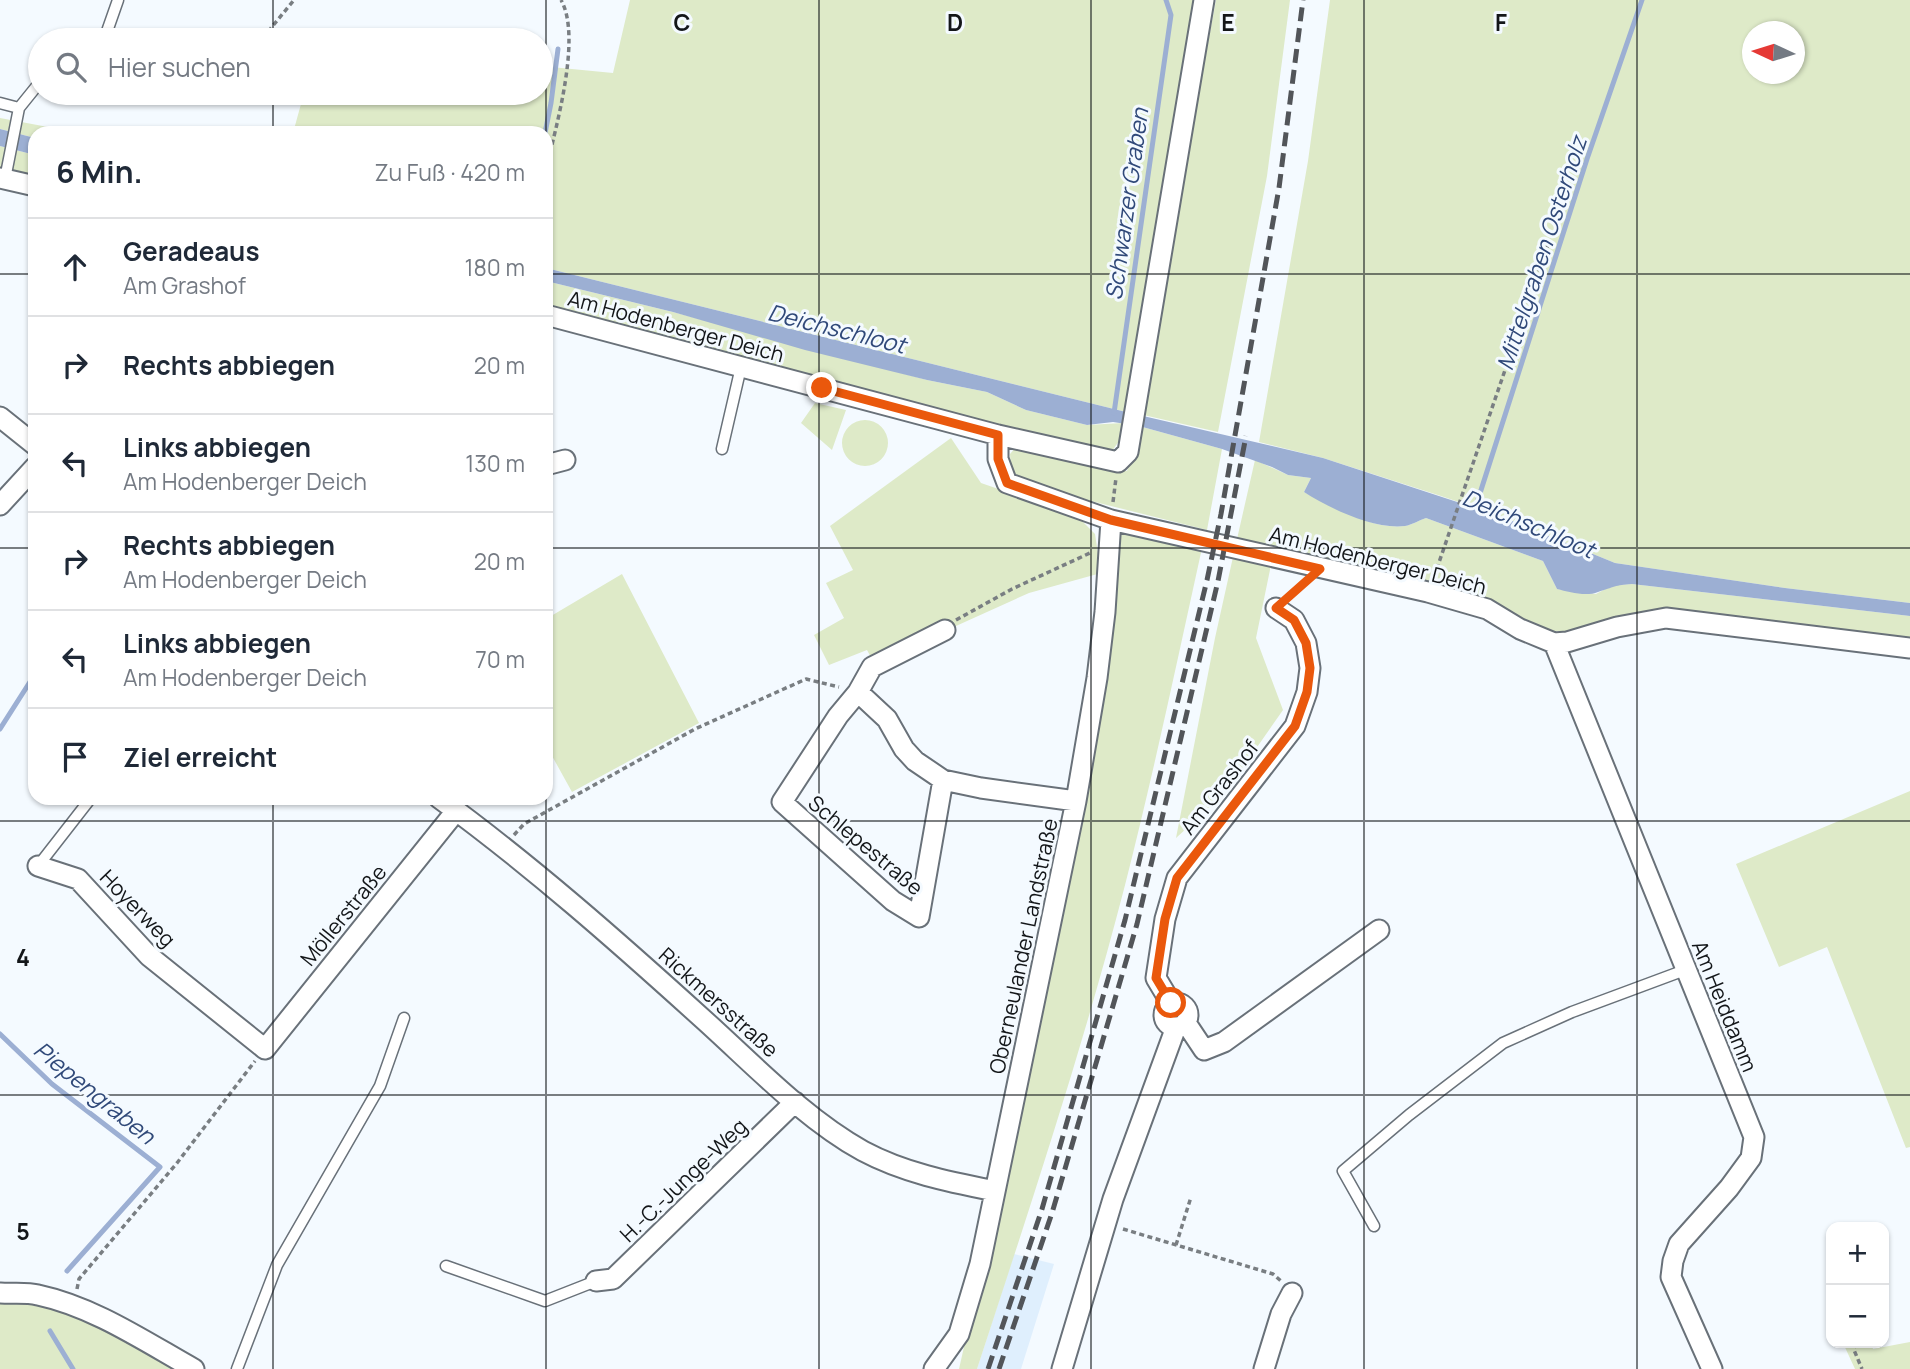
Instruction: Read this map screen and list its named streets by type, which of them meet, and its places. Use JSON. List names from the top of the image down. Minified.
{"streets":{"street":["Am Hodenberger Deich","Am Grashof","Schlepestraße","Hoyerweg","Möllerstraße","Oberneulander Landstraße","Rickmersstraße","Am Heiddamm","H.-C.-Junge-Weg"]},"crossings":[["Am Hodenberger Deich","Oberneulander Landstraße"],["Am Hodenberger Deich","Am Heiddamm"],["Hoyerweg","Möllerstraße"],["Möllerstraße","Rickmersstraße"],["Oberneulander Landstraße","Rickmersstraße"],["Rickmersstraße","H.-C.-Junge-Weg"]],"water":["Schwarzer Graben","Mittelgraben Osterholz","Deichschloot","Piepengraben"],"north":"left","page":{"search":"Hier suchen","heading":["6 Min.","Zu Fuß · 420 m"],"list":[["Geradeaus","Am Grashof","180 m"],["Rechts abbiegen","20 m"],["Links abbiegen","Am Hodenberger Deich","130 m"],["Rechts abbiegen","Am Hodenberger Deich","20 m"],["Links abbiegen","Am Hodenberger Deich","70 m"],"Ziel erreicht"],"map_buttons":["+","−"]},"grid":{"columns":["C","D","E","F"],"rows":["4","5"]}}
